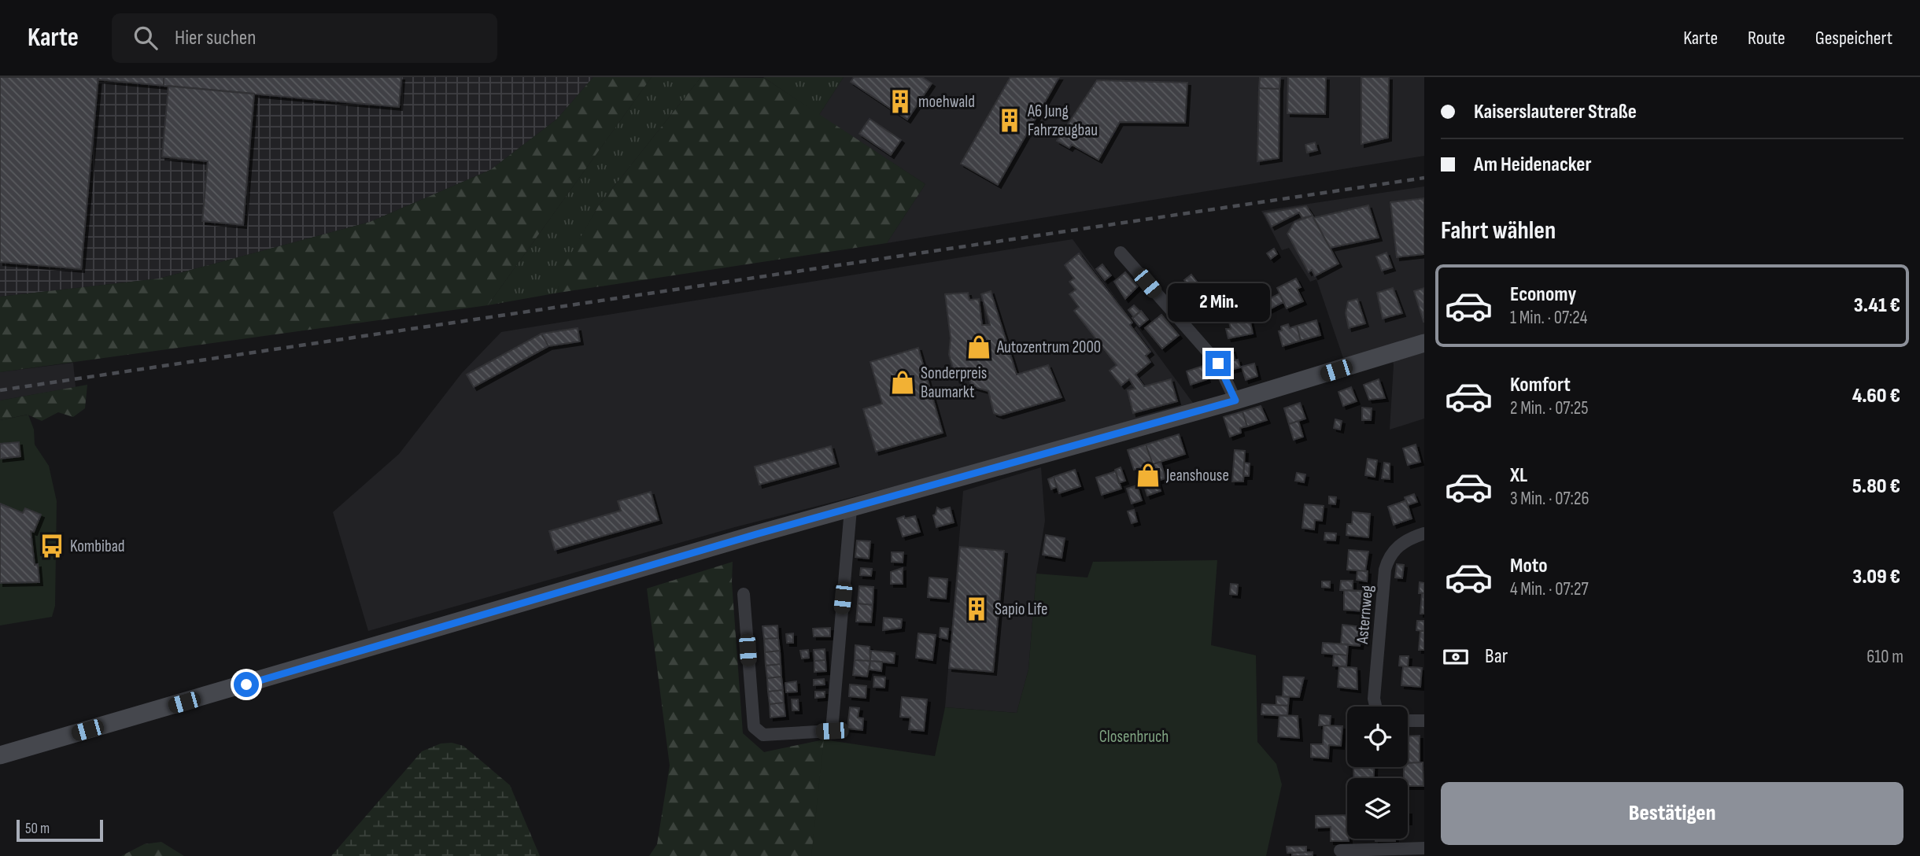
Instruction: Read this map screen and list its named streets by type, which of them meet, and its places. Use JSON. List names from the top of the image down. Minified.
{"streets":{"street":["Asternweg"]},"parks":["Closenbruch"],"places":{"building":["moehwald","A6 Jung Fahrzeugbau","Sapio Life"],"shop":["Autozentrum 2000","Sonderpreis Baumarkt","Jeanshouse"],"bus stop":["Kombibad"]},"scale_bar":"50 m","page":{"header":"Karte","search":"Hier suchen","nav":["Karte","Route","Gespeichert"],"banner":["Kaiserslauterer Straße","Am Heidenacker"],"heading":"Fahrt wählen","list":[{"name":"Economy","note":"1 Min. · 07:24","value":"3.41 €"},{"name":"Komfort","note":"2 Min. · 07:25","value":"4.60 €"},{"name":"XL","note":"3 Min. · 07:26","value":"5.80 €"},{"name":"Moto","note":"4 Min. · 07:27","value":"3.09 €"}],"bubble":"2 Min.","pay":["Bar","610 m"],"buttons":"Bestätigen","scale":"50 m"}}
